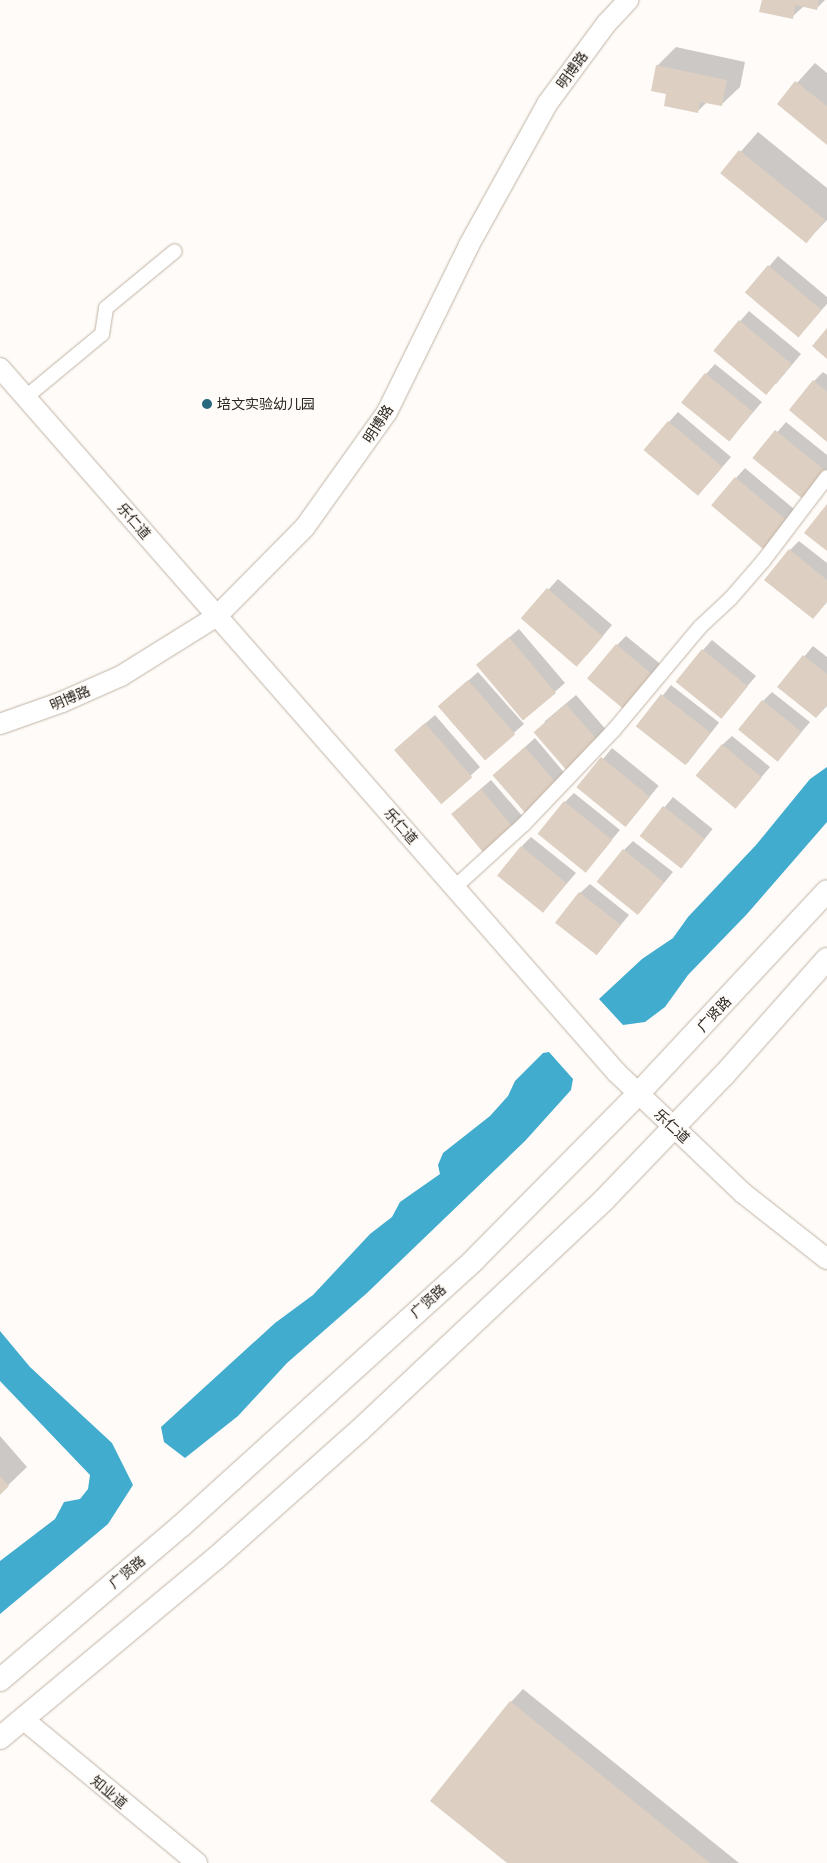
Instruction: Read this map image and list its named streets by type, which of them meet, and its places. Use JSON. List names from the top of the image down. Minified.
{"streets":{"main road":["广贤路"],"street":["明博路","乐仁道","知业道"]},"crossings":[["明博路","乐仁道"],["乐仁道","广贤路"]],"places":["培文实验幼儿园"]}
